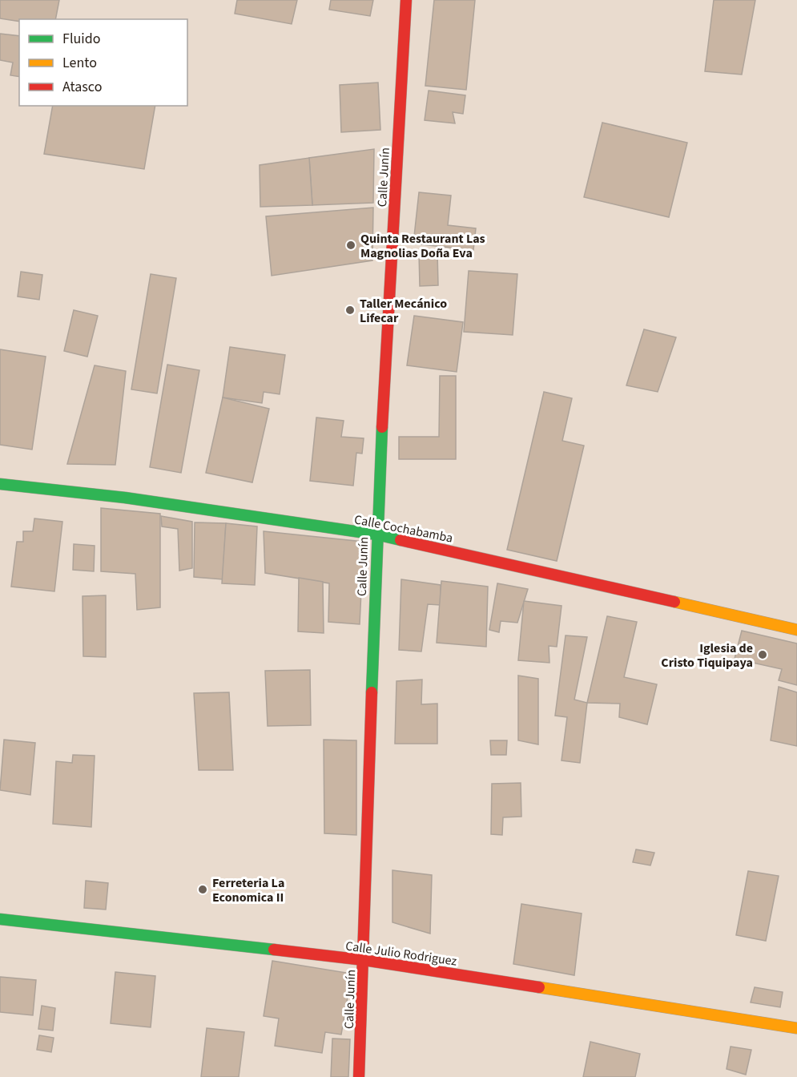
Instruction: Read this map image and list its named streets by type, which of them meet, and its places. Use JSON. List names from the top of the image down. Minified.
{"streets":{"main road":["Calle Junín","Calle Cochabamba","Calle Julio Rodriguez"]},"crossings":[["Calle Junín","Calle Cochabamba"],["Calle Junín","Calle Julio Rodriguez"]],"places":["Quinta Restaurant Las Magnolias Doña Eva","Taller Mecánico Lifecar","Iglesia de Cristo Tiquipaya","Ferreteria La Economica II"],"legend":["Fluido","Lento","Atasco"]}
